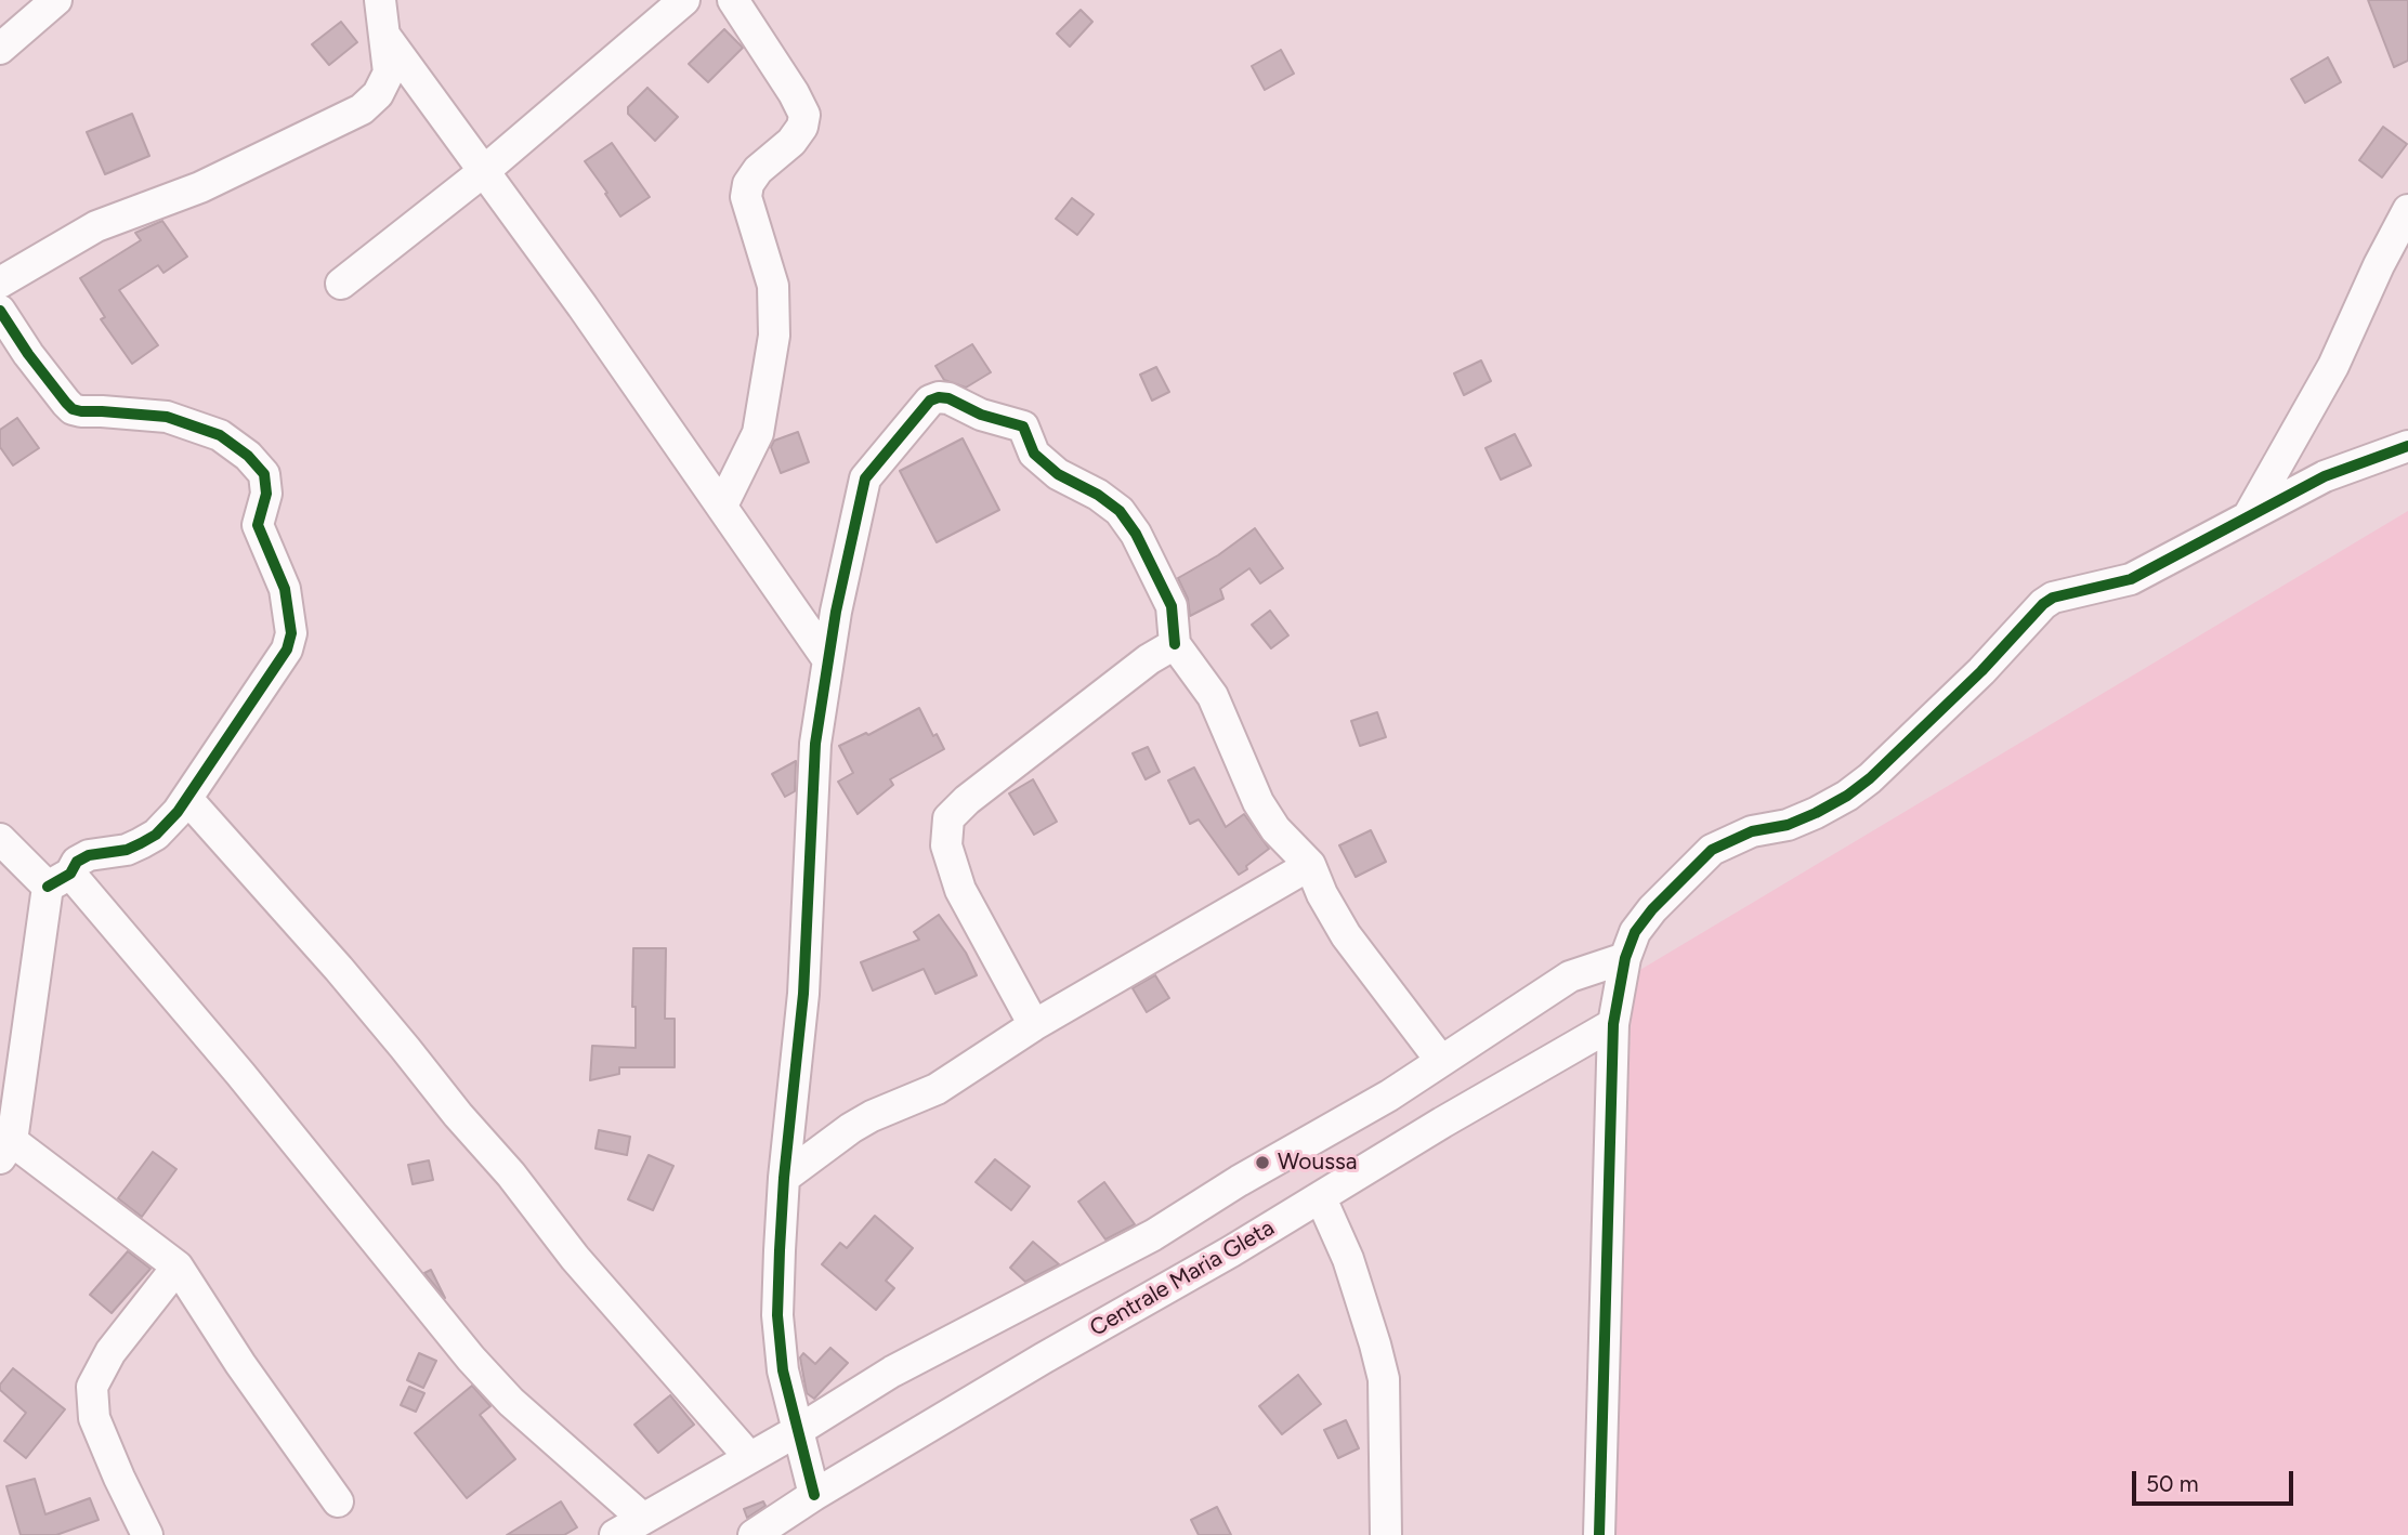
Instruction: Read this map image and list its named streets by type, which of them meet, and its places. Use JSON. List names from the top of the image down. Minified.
{"streets":{"street":["Centrale Maria Gleta"]},"places":["Woussa"],"scale_bar":"50 m"}
